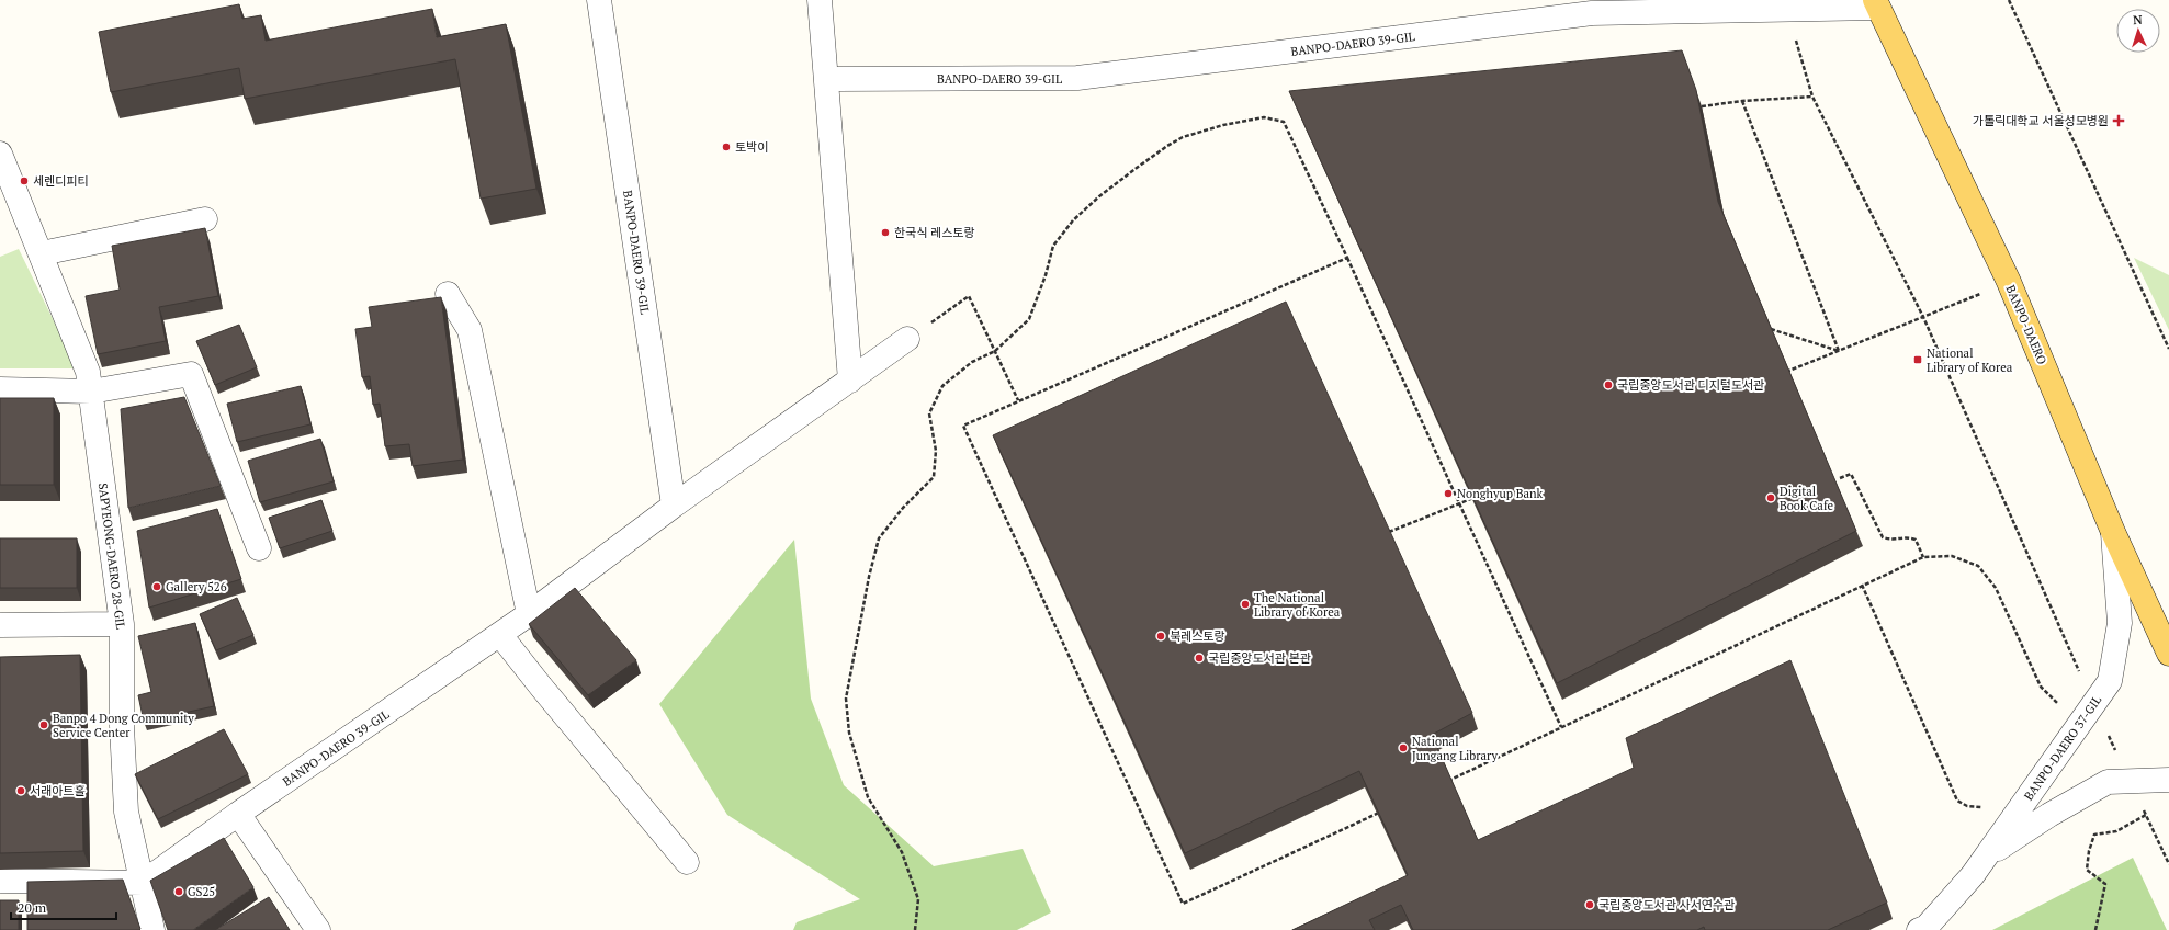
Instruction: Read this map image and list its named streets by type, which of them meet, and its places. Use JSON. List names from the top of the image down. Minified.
{"streets":{"main road":["BANPO-DAERO"],"street":["BANPO-DAERO 39-GIL","SAPYEONG-DAERO 28-GIL","BANPO-DAERO 37-GIL"]},"crossings":[["BANPO-DAERO 39-GIL","BANPO-DAERO"],["BANPO-DAERO 39-GIL","SAPYEONG-DAERO 28-GIL"],["BANPO-DAERO","BANPO-DAERO 37-GIL"]],"places":{"health":["가톨릭대학교 서울성모병원"],"other":["토박이","세렌디피티","한국식 레스토랑","국립중앙도서관 디지털도서관","Nonghyup Bank","Digital Book Cafe","Gallery 526","The National Library of Korea","북레스토랑","국립중앙도서관 본관","Banpo 4 Dong Community Service Center","National Jungang Library","서래아트홀","GS25","국립중앙도서관 사서연수관"],"transit":["National Library of Korea"]},"scale_bar":"20 m","north":"top"}
